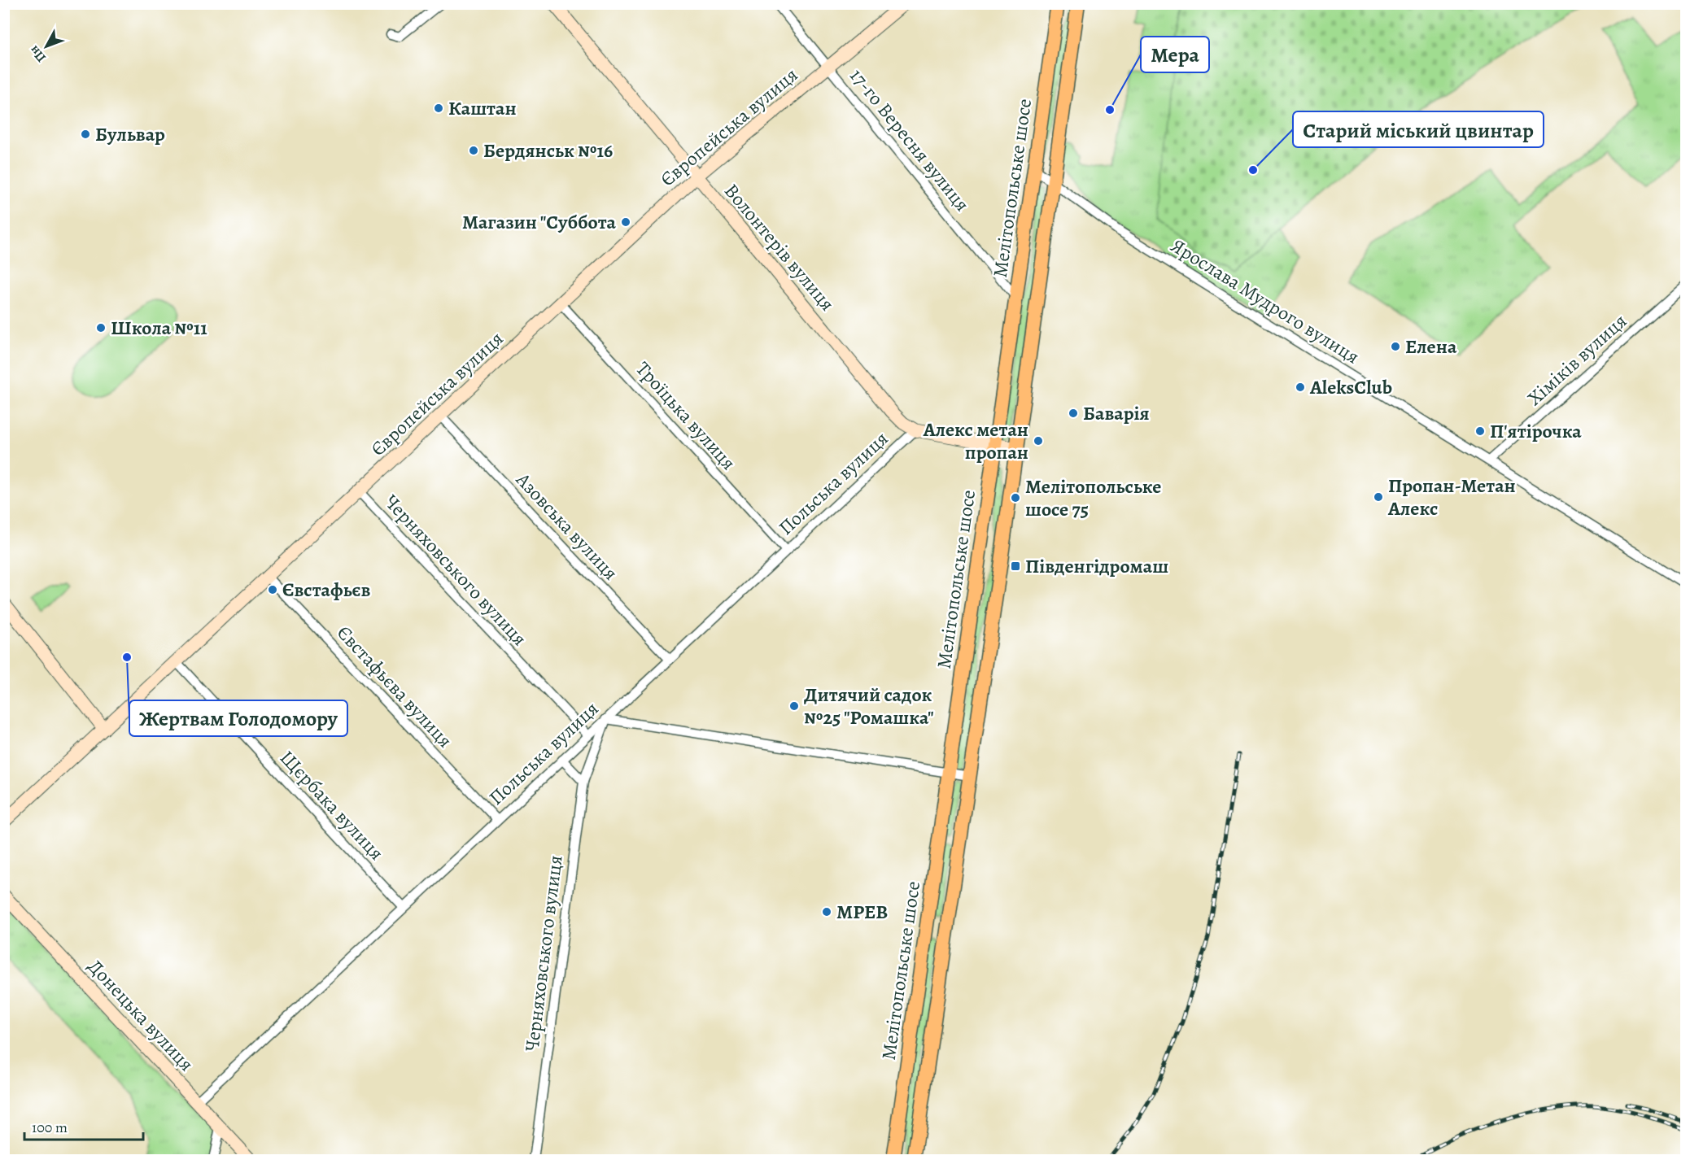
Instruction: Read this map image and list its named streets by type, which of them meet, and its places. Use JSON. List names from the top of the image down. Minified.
{"streets":{"main road":["Мелітопольське шосе"],"street":["Європейська вулиця","17-го Вересня вулиця","Волонтерів вулиця","Ярослава Мудрого вулиця","Хіміків вулиця","Троїцька вулиця","Польська вулиця","Азовська вулиця","Черняховського вулиця","Євстафьєва вулиця","Щєрбака вулиця","Донецька вулиця"]},"crossings":[["Європейська вулиця","17-го Вересня вулиця"],["Європейська вулиця","Волонтерів вулиця"],["Європейська вулиця","Троїцька вулиця"],["Європейська вулиця","Азовська вулиця"],["Європейська вулиця","Черняховського вулиця"],["Європейська вулиця","Євстафьєва вулиця"],["Європейська вулиця","Щєрбака вулиця"],["17-го Вересня вулиця","Мелітопольське шосе"],["Мелітопольське шосе","Волонтерів вулиця"],["Мелітопольське шосе","Ярослава Мудрого вулиця"],["Волонтерів вулиця","Польська вулиця"],["Ярослава Мудрого вулиця","Хіміків вулиця"],["Троїцька вулиця","Польська вулиця"],["Польська вулиця","Азовська вулиця"],["Польська вулиця","Черняховського вулиця"],["Польська вулиця","Євстафьєва вулиця"],["Польська вулиця","Щєрбака вулиця"],["Польська вулиця","Донецька вулиця"]],"places":{"other":["Каштан","Мера","Бульвар","Бердянськ №16","Старий міський цвинтар","Магазин \"Суббота","Школа №11","Елена","AleksClub","Баварія","П'ятірочка","Алекс метан пропан","Пропан-Метан Алекс","Мелітопольське шосе 75","Євстафьєв","Жертвам Голодомору","Дитячий садок №25 \"Ромашка\"","МРЕВ"],"transit":["Південгідромаш"]},"scale_bar":"100 m","north":"bottom left"}
